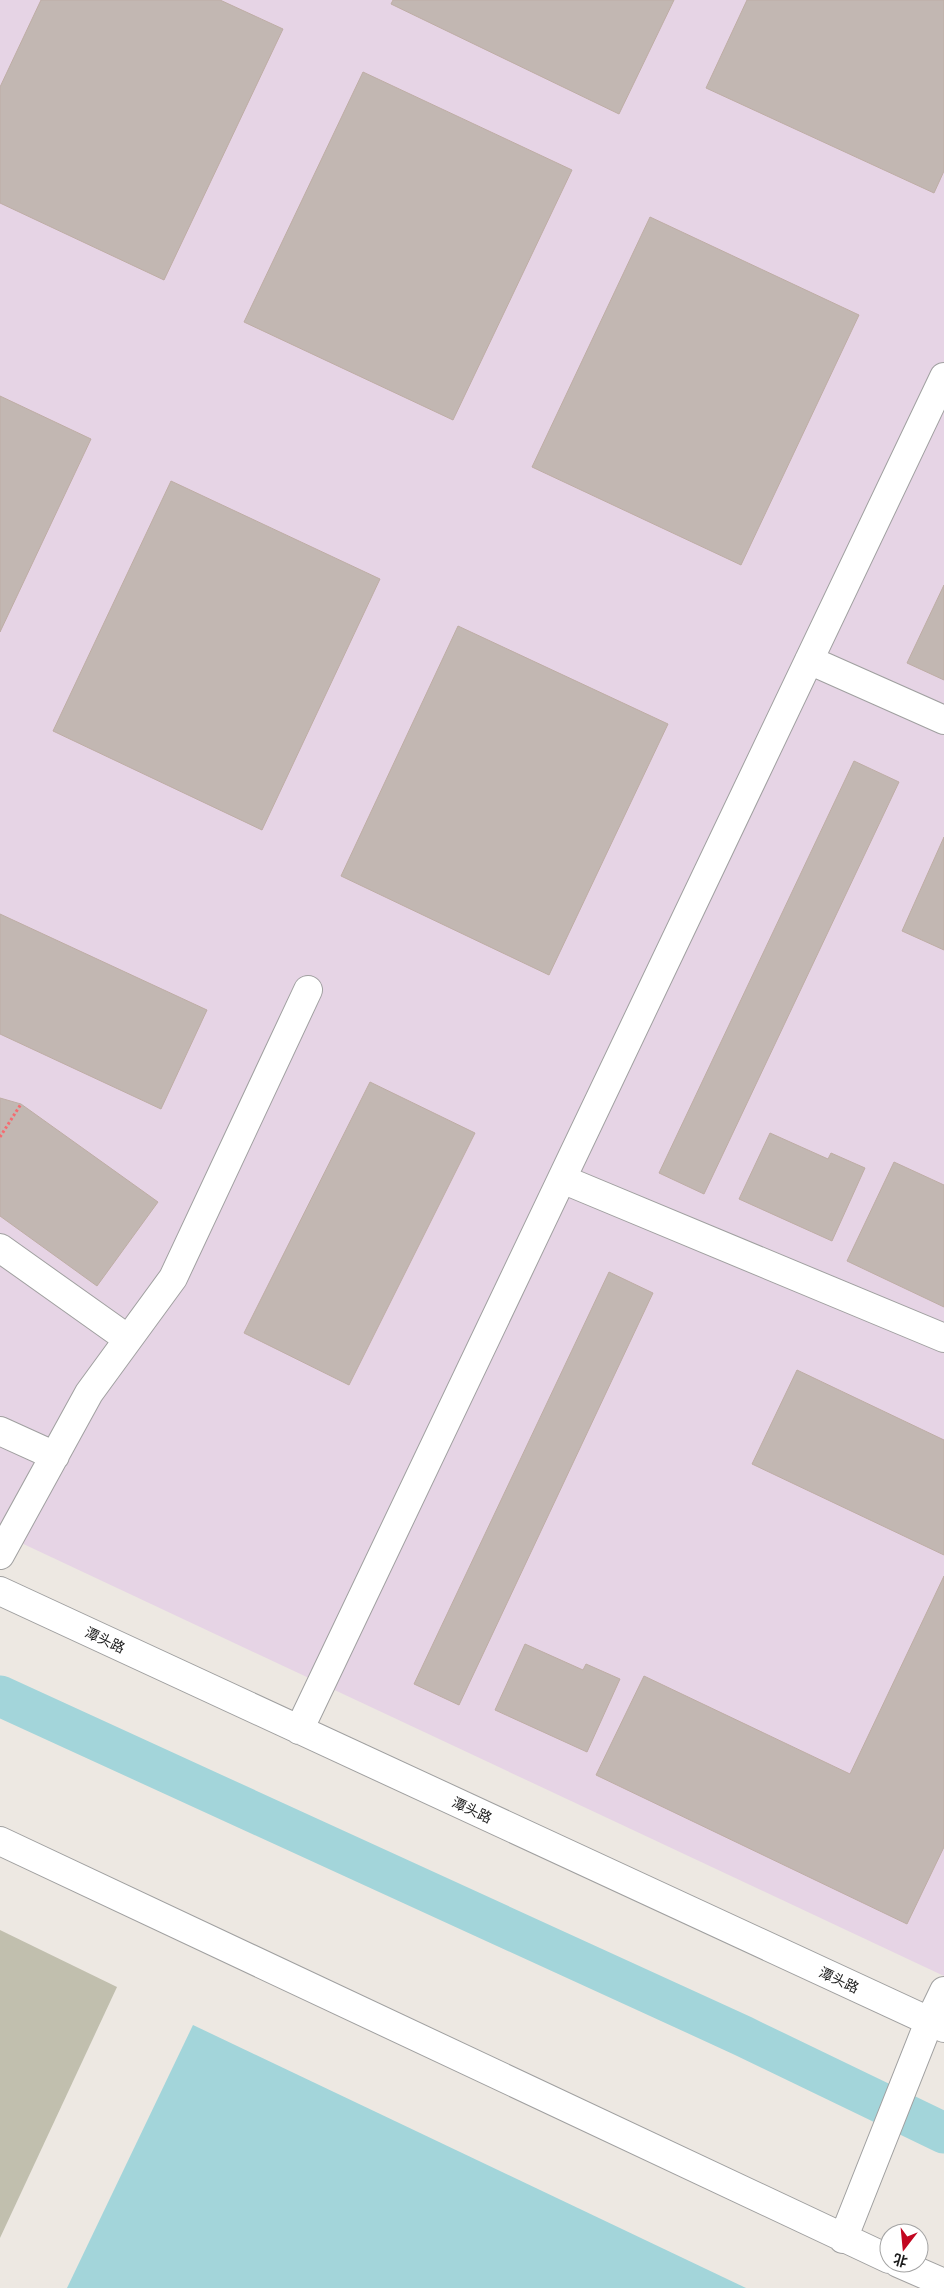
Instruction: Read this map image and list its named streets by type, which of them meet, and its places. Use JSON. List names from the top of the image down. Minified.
{"streets":{"street":["潭头路"]},"north":"bottom"}
